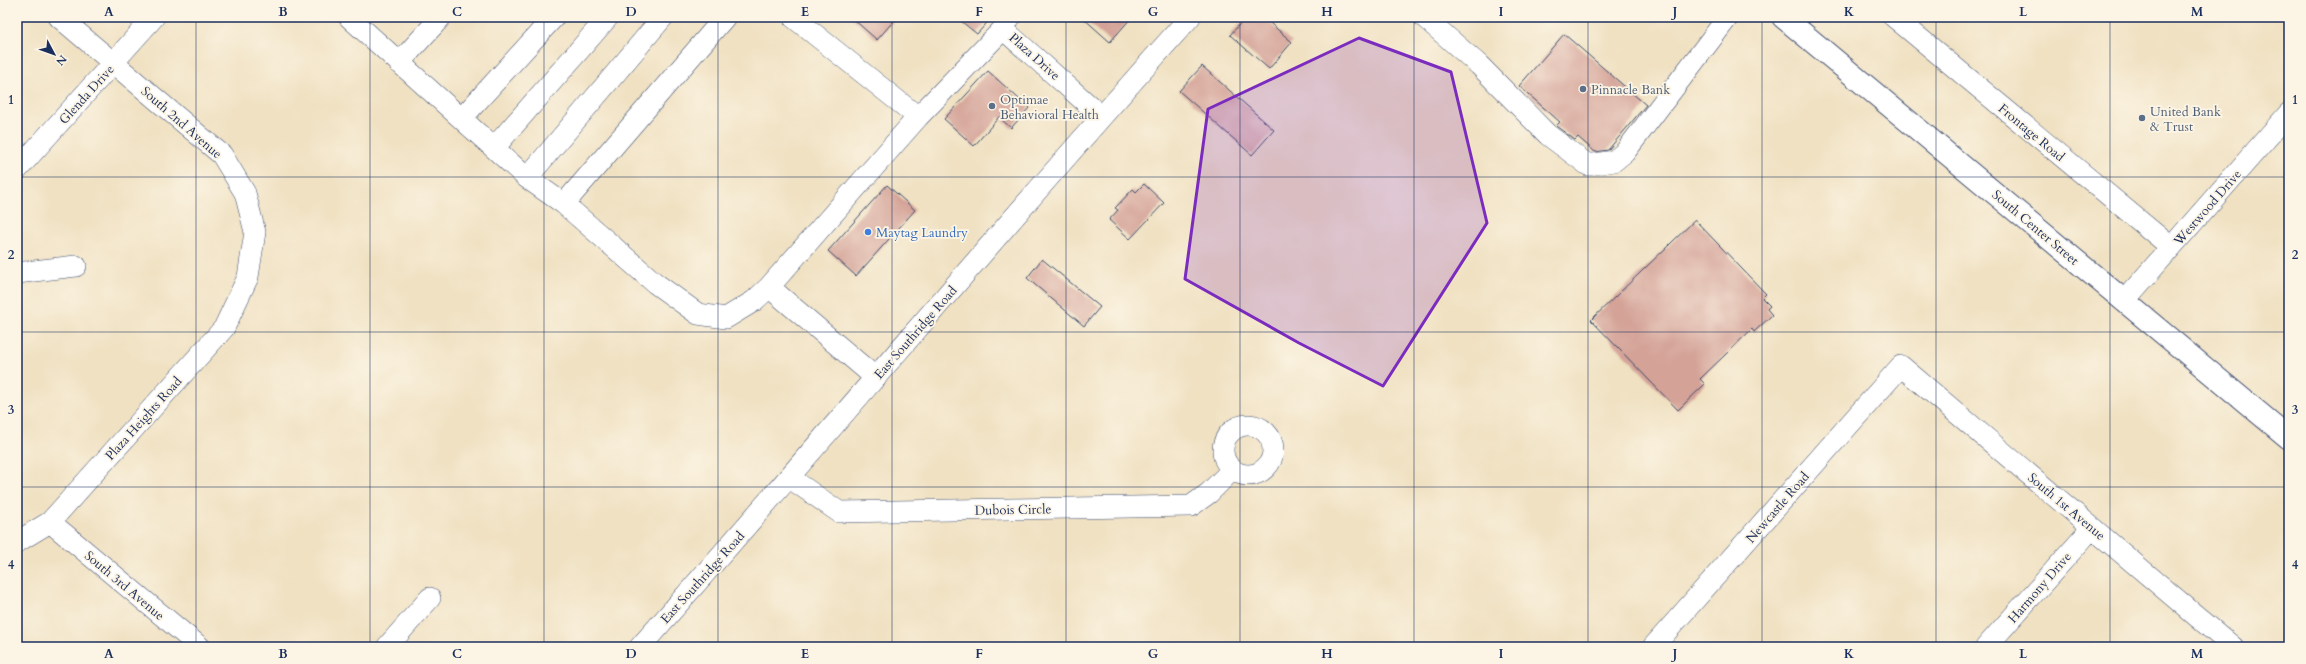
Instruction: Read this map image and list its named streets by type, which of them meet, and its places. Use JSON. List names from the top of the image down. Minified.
{"streets":{"main road":["South Center Street"],"street":["Plaza Drive","Glenda Drive","South 2nd Avenue","Frontage Road","Westwood Drive","East Southridge Road","Plaza Heights Road","South 1st Avenue","Newcastle Road","Dubois Circle","South 3rd Avenue","Harmony Drive"]},"crossings":[["Plaza Drive","East Southridge Road"],["Glenda Drive","South 2nd Avenue"],["South 2nd Avenue","Plaza Heights Road"],["Frontage Road","Westwood Drive"],["Westwood Drive","South Center Street"],["East Southridge Road","Dubois Circle"],["Plaza Heights Road","South 3rd Avenue"],["South 1st Avenue","Newcastle Road"],["South 1st Avenue","Harmony Drive"]],"places":["Pinnacle Bank","Optimae Behavioral Health","United Bank & Trust","Maytag Laundry"],"north":"bottom right","grid":{"columns":["A","B","C","D","E","F","G","H","I","J","K","L","M"],"rows":["1","2","3","4"]}}
